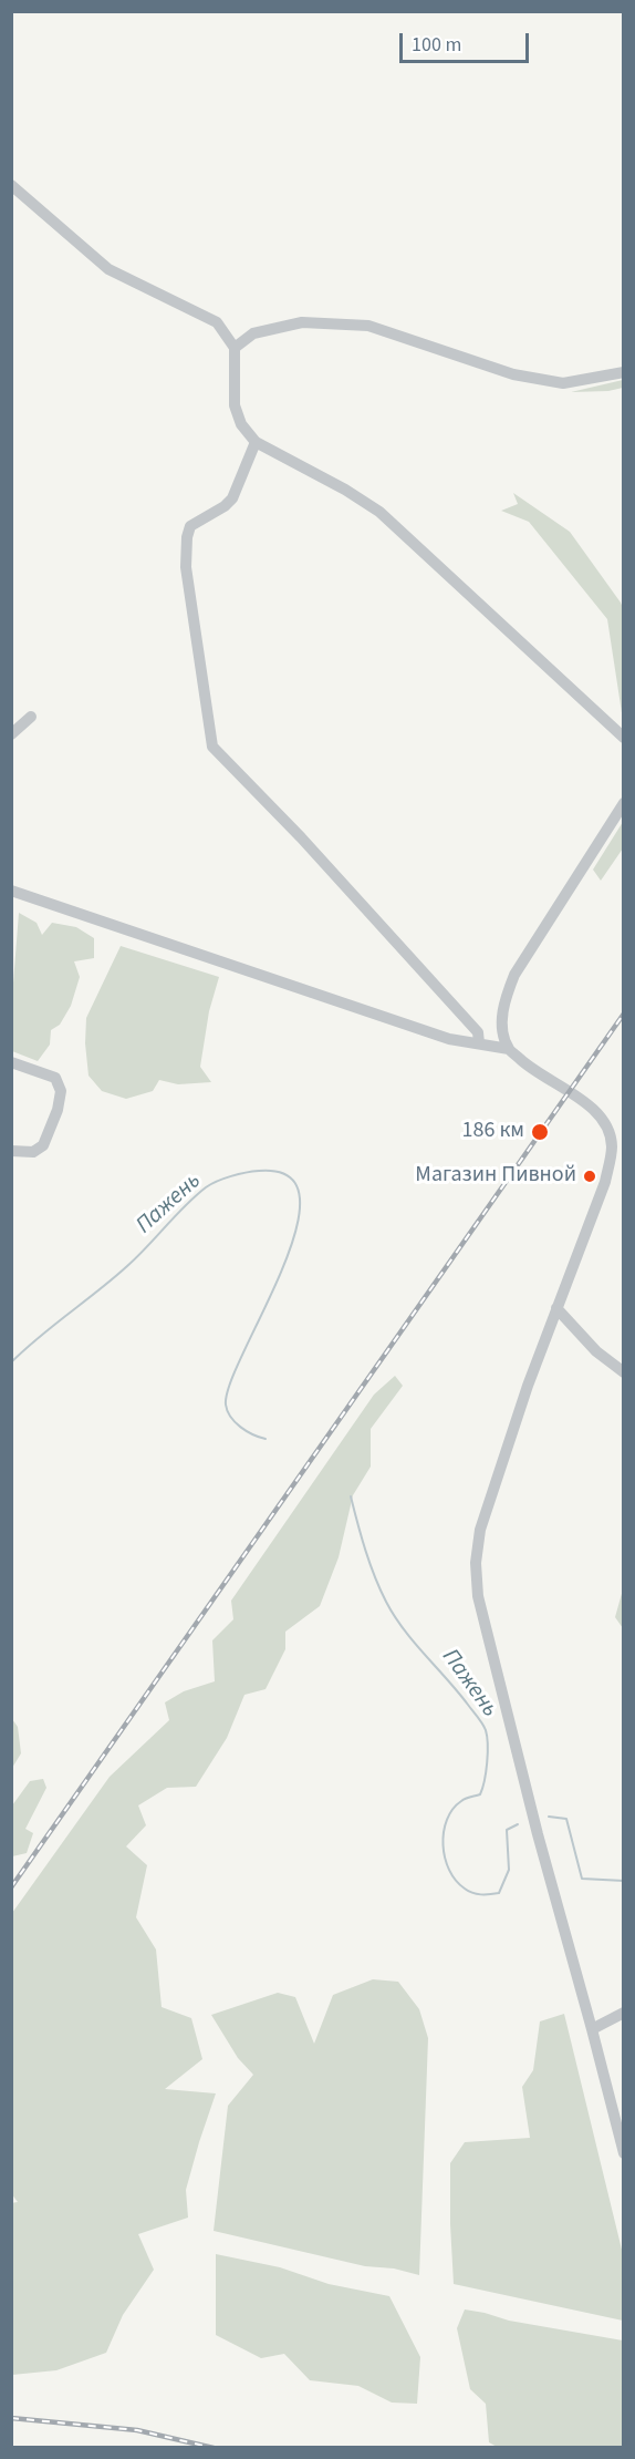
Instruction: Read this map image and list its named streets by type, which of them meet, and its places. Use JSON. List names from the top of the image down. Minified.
{"water":["Пажень"],"places":["186 км","Магазин Пивной"],"scale_bar":"100 m"}
